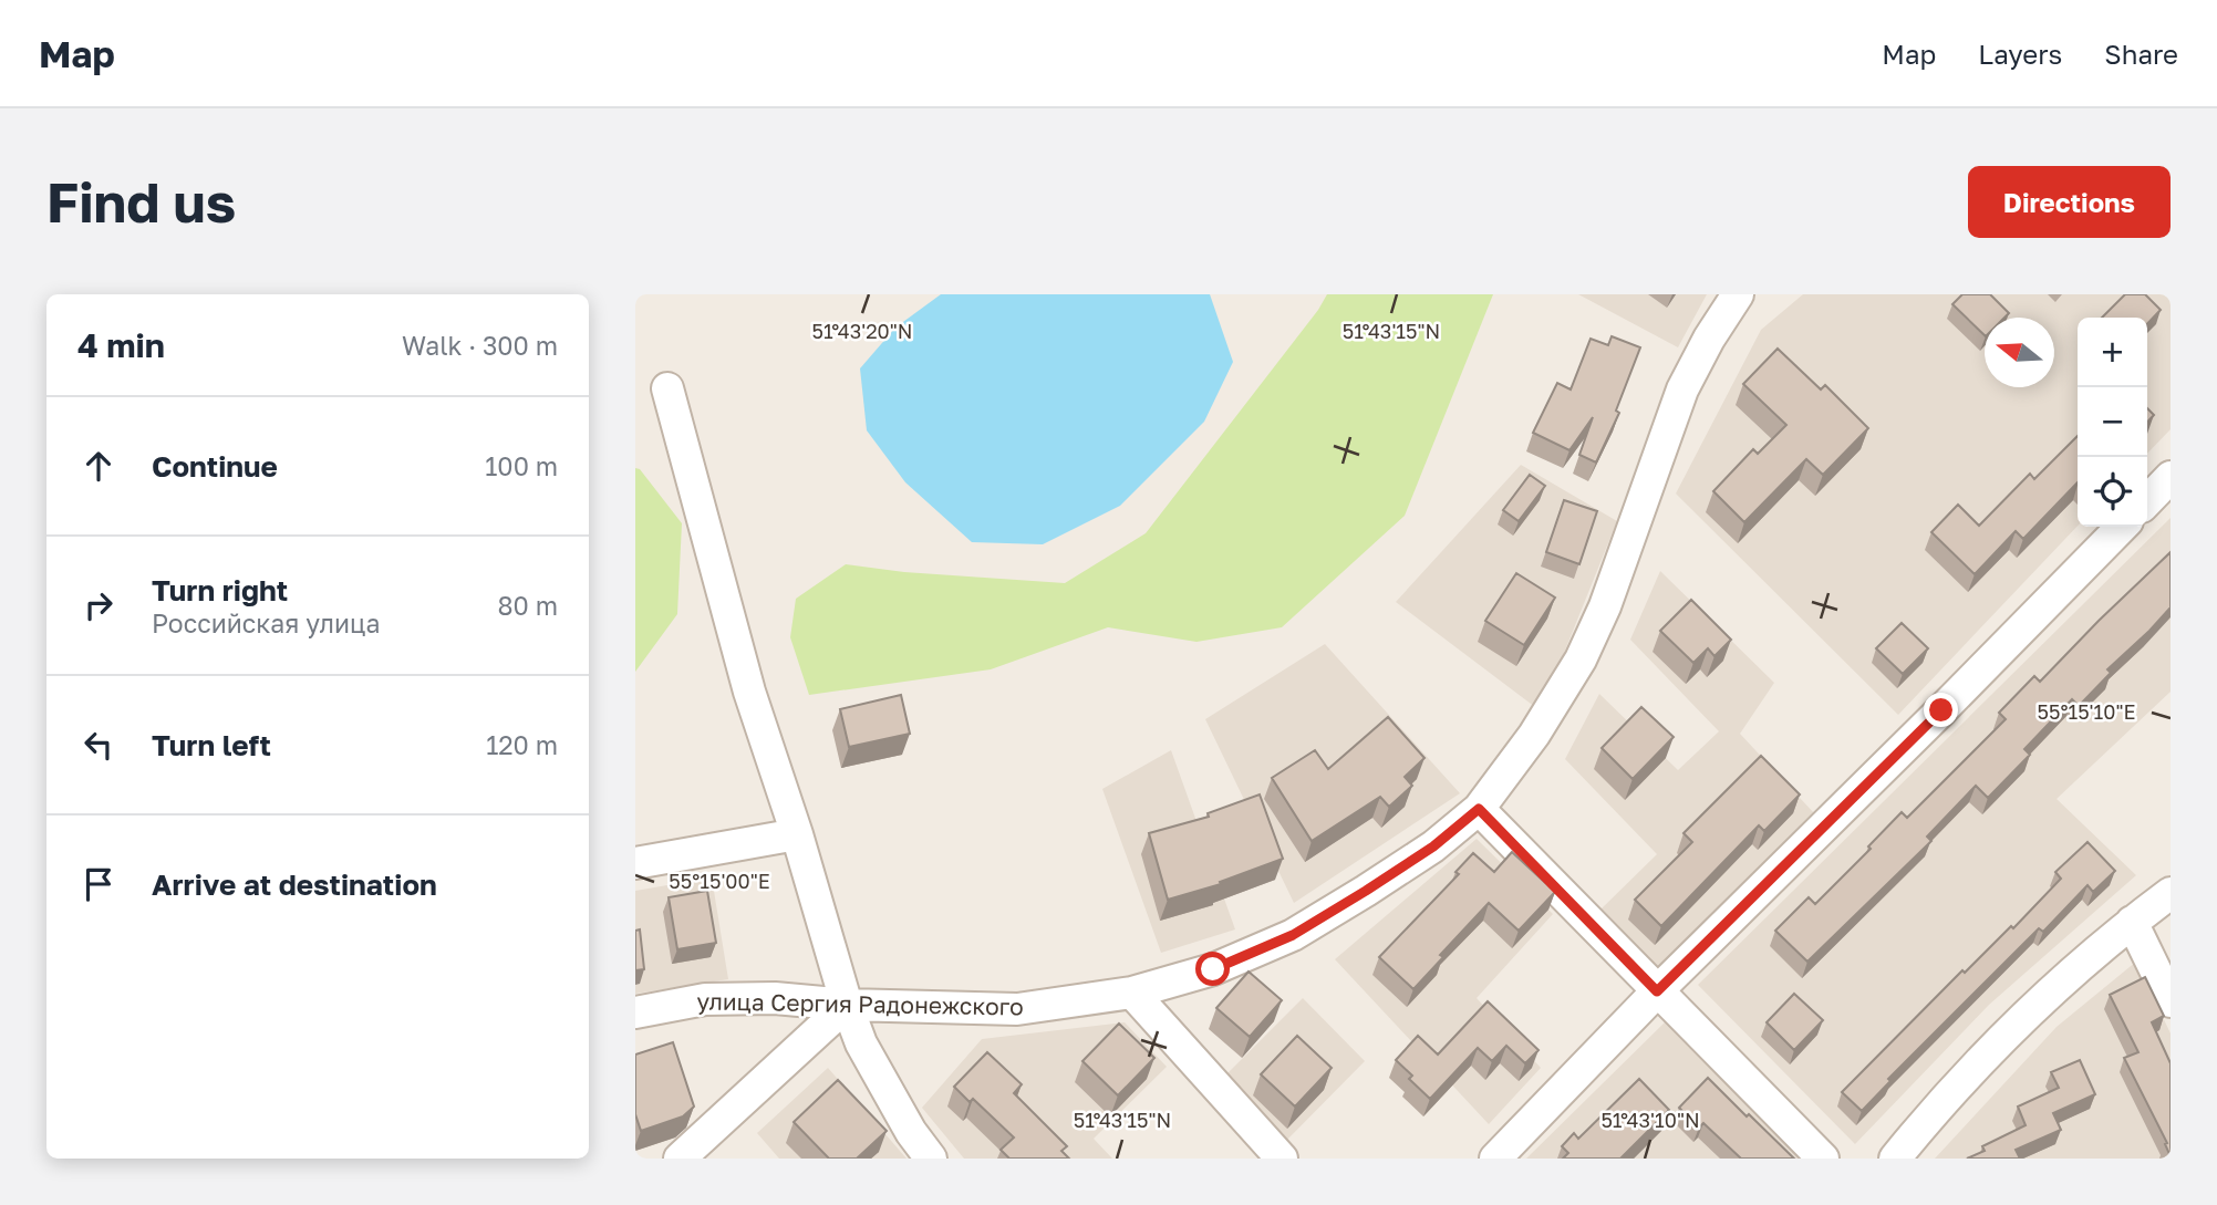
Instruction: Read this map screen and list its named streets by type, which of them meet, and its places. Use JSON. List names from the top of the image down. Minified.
{"streets":{"street":["улица Сергия Радонежского"]},"north":"left","page":{"header":"Map","nav":["Map","Layers","Share"],"buttons":"Directions","title":"Find us","heading":["4 min","Walk · 300 m"],"map_buttons":["+","−"],"list":[["Continue","100 m"],["Turn right","Российская улица","80 m"],["Turn left","120 m"],"Arrive at destination"]},"coordinates":["51°43'20\"N","51°43'15\"N","55°15'10\"E","55°15'00\"E","51°43'10\"N"]}
